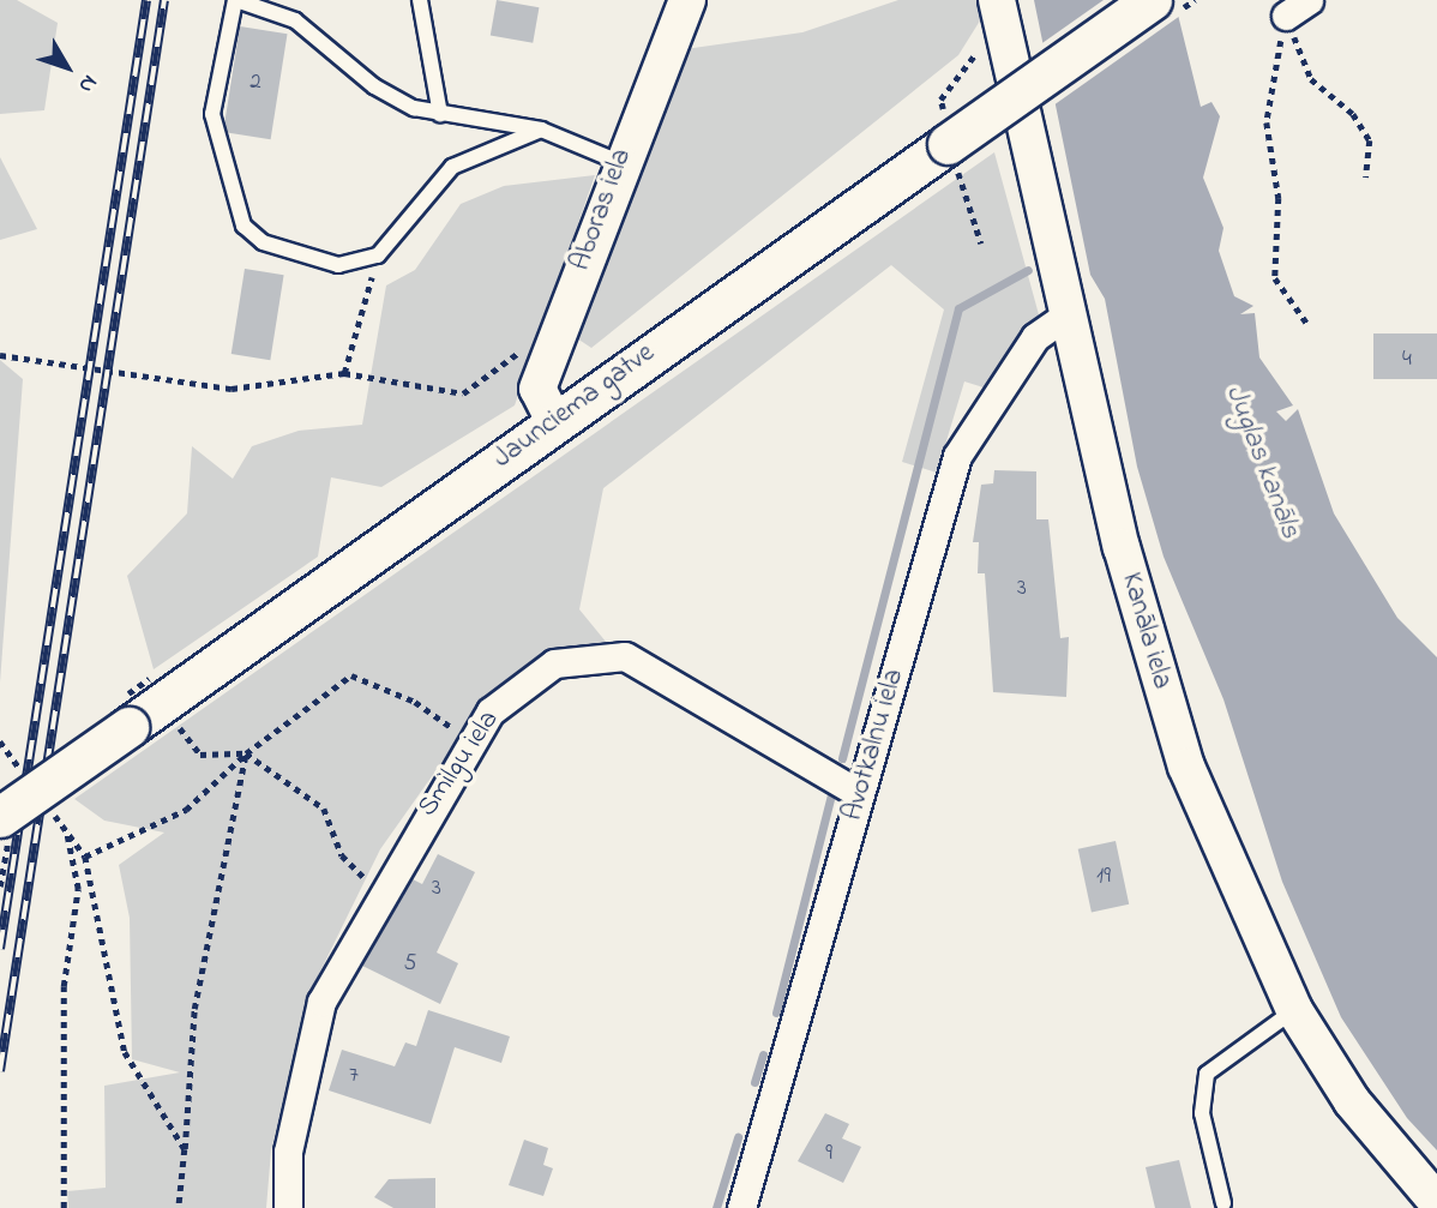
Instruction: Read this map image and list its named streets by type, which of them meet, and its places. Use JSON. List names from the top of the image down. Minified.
{"streets":{"main road":["Jaunciema gatve"],"street":["Aboras iela","Kanāla iela","Avotkalnu iela","Smilgu iela"]},"crossings":[["Aboras iela","Jaunciema gatve"],["Kanāla iela","Avotkalnu iela"],["Avotkalnu iela","Smilgu iela"]],"water":["Juglas kanāls"],"house_numbers":["2","4","3","19","3","5","7","9"],"north":"bottom right"}
